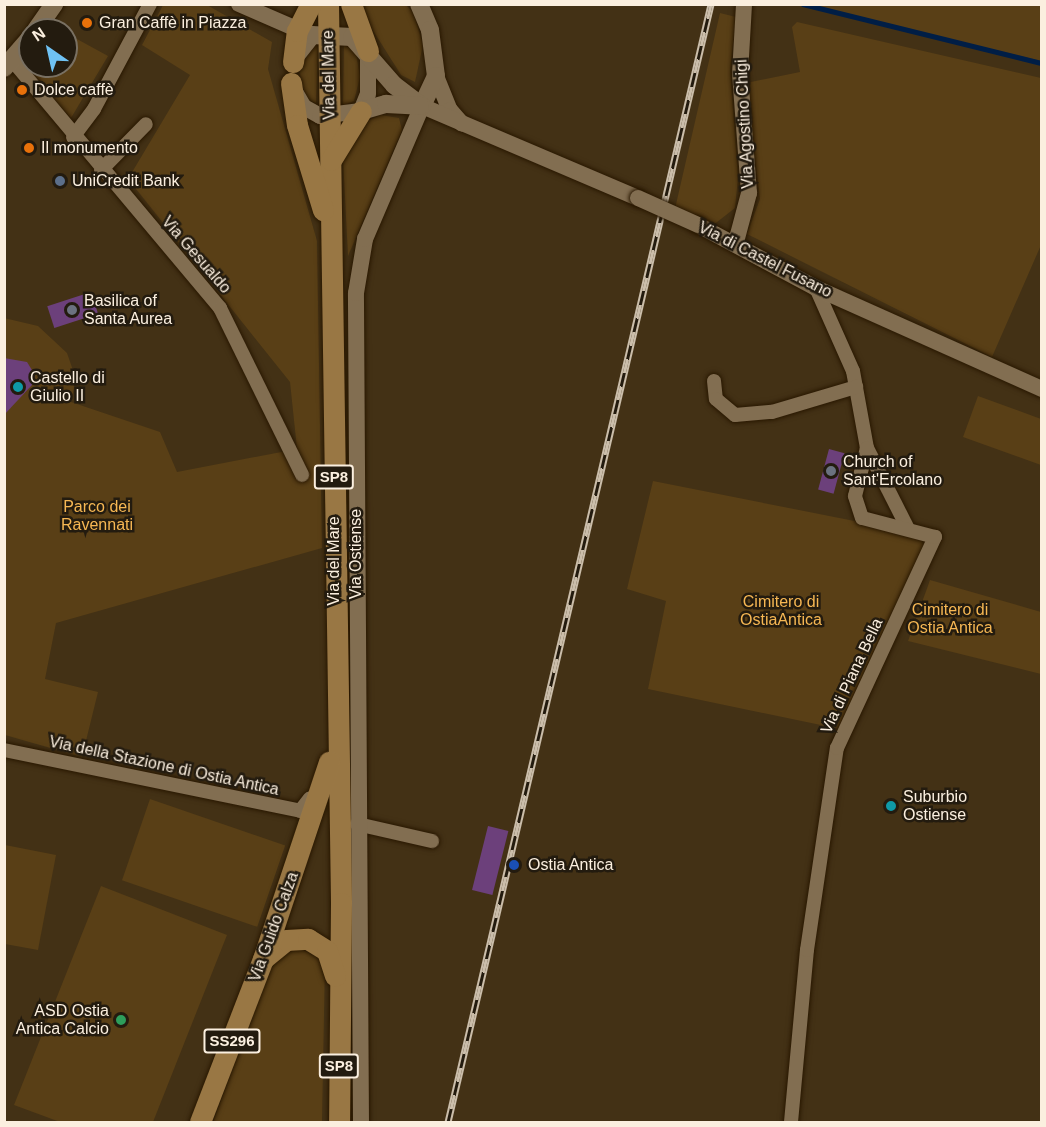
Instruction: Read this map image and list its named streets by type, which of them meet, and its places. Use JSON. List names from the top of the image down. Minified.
{"streets":{"main road":["Via del Mare","SP8","Via Ostiense","Via Guido Calza","SS296"],"street":["Via Agostino Chigi","Via Gesualdo","Via di Castel Fusano","Via di Piana Bella","Via della Stazione di Ostia Antica"]},"crossings":[["Via del Mare","Via Guido Calza"],["Via Agostino Chigi","Via di Castel Fusano"],["Via di Castel Fusano","Via Ostiense"]],"parks":["Parco dei Ravennati","Cimitero di OstiaAntica","Cimitero di Ostia Antica"],"places":["Gran Caffè in Piazza","Dolce caffè","Il monumento","UniCredit Bank","Basilica of Santa Aurea","Castello di Giulio II","Church of Sant'Ercolano","Suburbio Ostiense","Ostia Antica","ASD Ostia Antica Calcio"],"north":"top left"}
